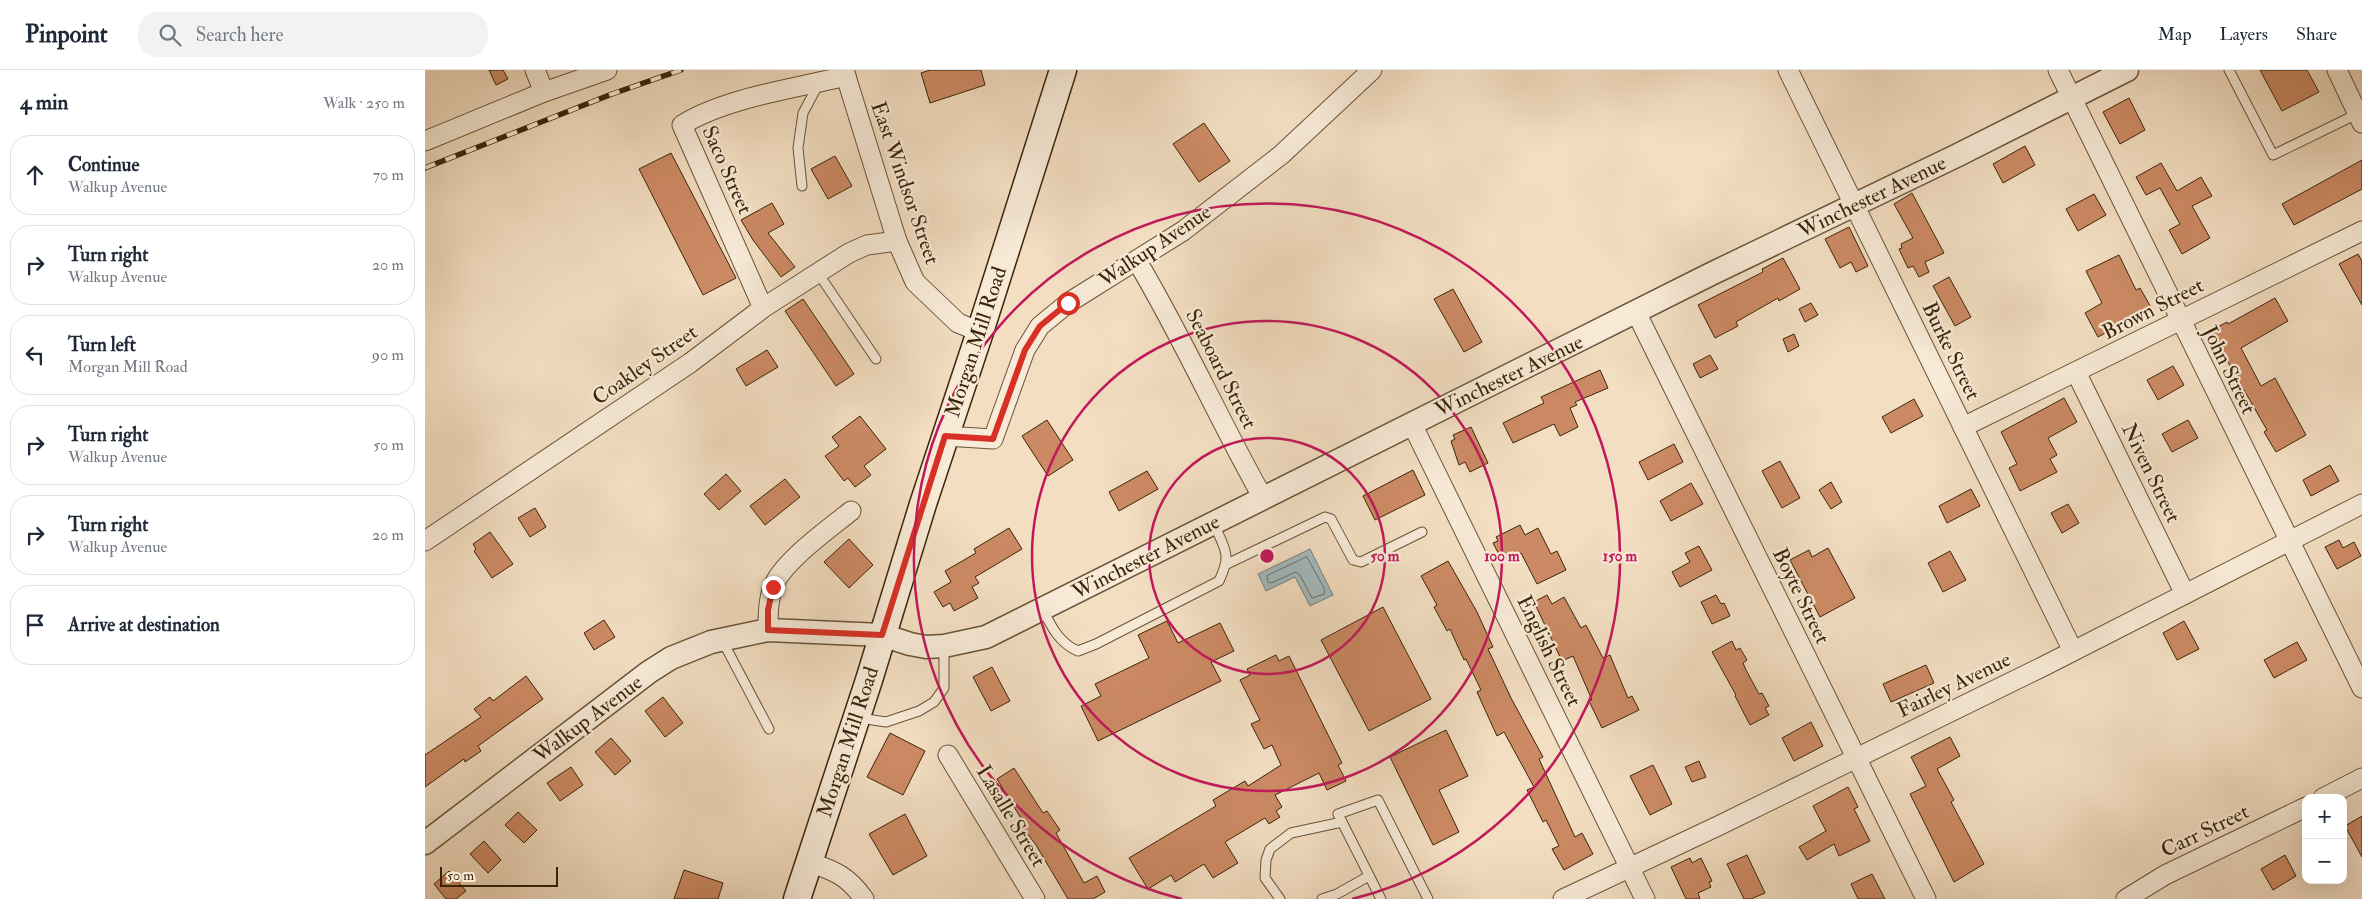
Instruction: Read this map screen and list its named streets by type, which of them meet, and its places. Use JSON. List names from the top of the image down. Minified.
{"streets":{"main road":["Morgan Mill Road"],"street":["Saco Street","East Windsor Street","Winchester Avenue","Walkup Avenue","Brown Street","Burke Street","Coakley Street","Seaboard Street","John Street","Niven Street","Boyte Street","English Street","Fairley Avenue","Lasalle Street","Carr Street"]},"crossings":[["Saco Street","East Windsor Street"],["Saco Street","Coakley Street"],["East Windsor Street","Morgan Mill Road"],["East Windsor Street","Coakley Street"],["Winchester Avenue","Walkup Avenue"],["Winchester Avenue","Morgan Mill Road"],["Winchester Avenue","Burke Street"],["Winchester Avenue","Seaboard Street"],["Winchester Avenue","John Street"],["Winchester Avenue","Boyte Street"],["Winchester Avenue","English Street"],["Walkup Avenue","Morgan Mill Road"],["Walkup Avenue","Seaboard Street"],["Brown Street","Burke Street"],["Brown Street","John Street"],["Brown Street","Niven Street"],["Burke Street","Fairley Avenue"],["John Street","Fairley Avenue"],["Niven Street","Fairley Avenue"],["Boyte Street","Fairley Avenue"],["English Street","Fairley Avenue"]],"scale_bar":"50 m","page":{"header":"Pinpoint","search":"Search here","nav":["Map","Layers","Share"],"heading":["4 min","Walk · 250 m"],"list":[["Continue","Walkup Avenue","70 m"],["Turn right","Walkup Avenue","20 m"],["Turn left","Morgan Mill Road","90 m"],["Turn right","Walkup Avenue","50 m"],["Turn right","Walkup Avenue","20 m"],"Arrive at destination"],"map_buttons":["+","−"],"scale":"50 m"},"rings":["50 m","100 m","150 m"]}
